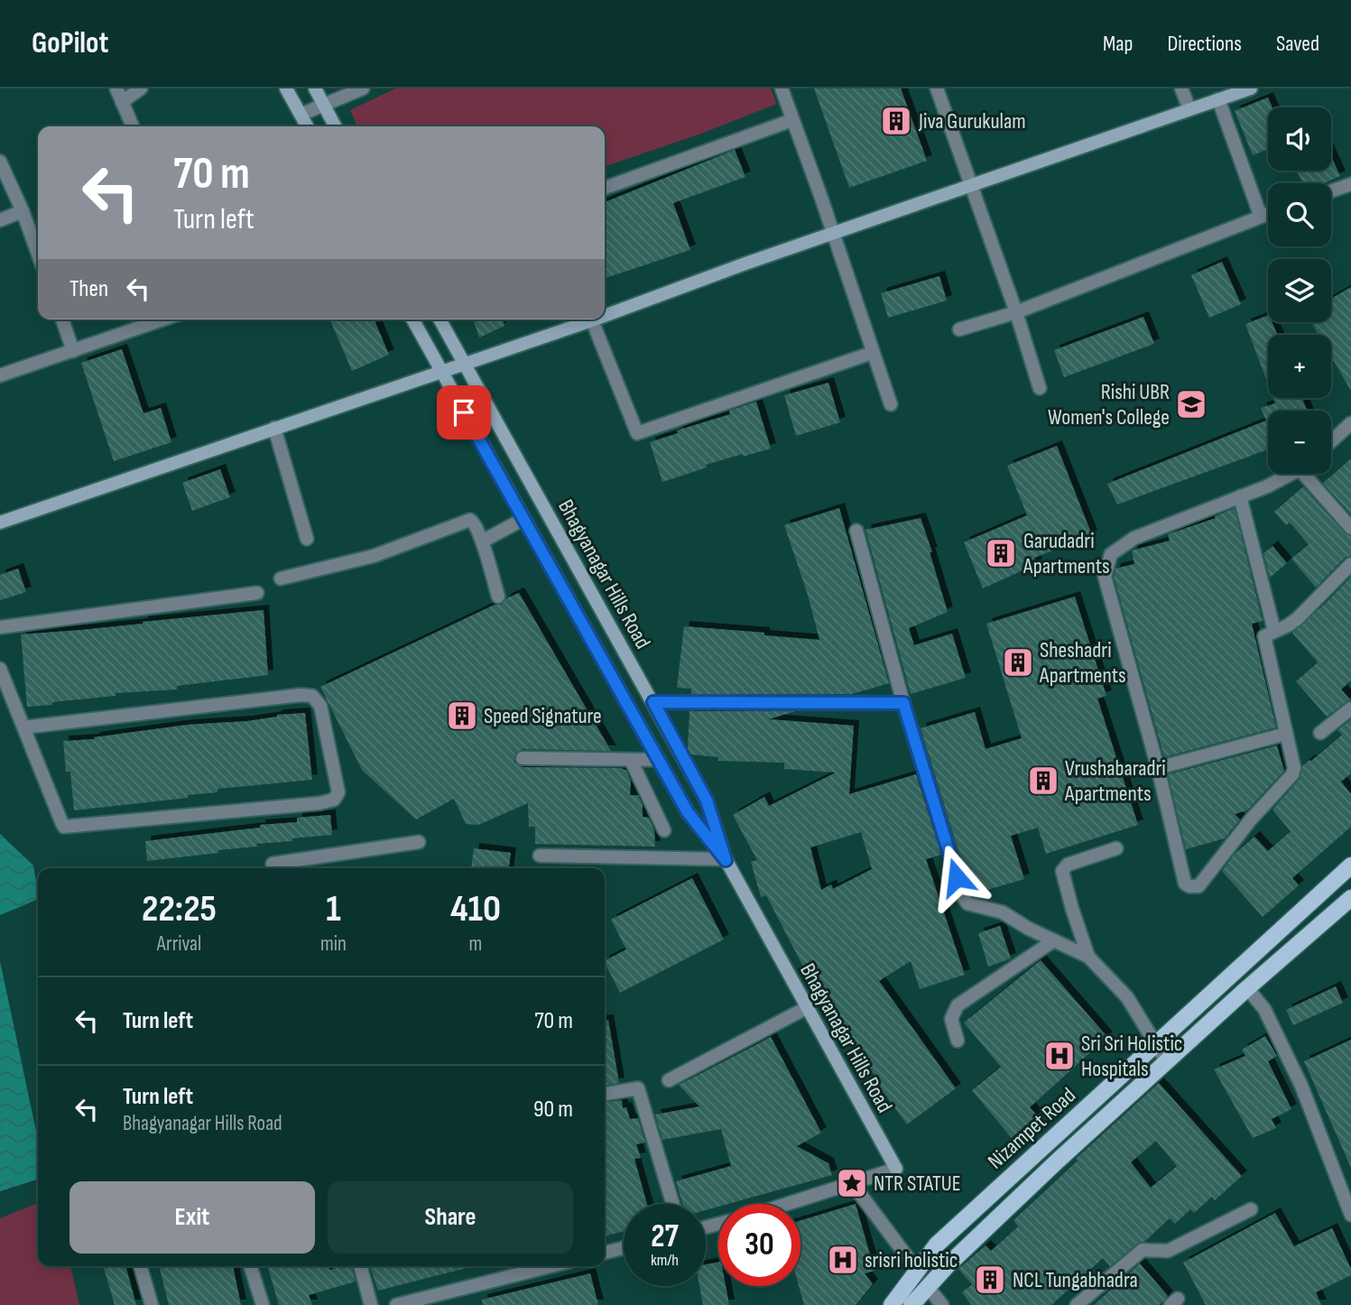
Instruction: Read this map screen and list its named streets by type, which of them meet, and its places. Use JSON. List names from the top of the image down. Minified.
{"streets":{"main road":["Bhagyanagar Hills Road","Nizampet Road"]},"places":{"building":["Jiva Gurukulam","Garudadri Apartments","Sheshadri Apartments","Speed Signature","Vrushabaradri Apartments","NCL Tungabhadra"],"school or university":["Rishi UBR Women's College"],"hospital":["Sri Sri Holistic Hospitals","srisri holistic"],"place":["NTR STATUE"]},"page":{"header":"GoPilot","nav":["Map","Directions","Saved"],"map_buttons":["+","−"],"turn":["70 m","Turn left"],"then":"Then","eta":["22:25","Arrival","1","min","410","m"],"list":[{"name":"Turn left","value":"70 m"},{"name":"Turn left","note":"Bhagyanagar Hills Road","value":"90 m"}],"buttons":["Exit","Share"],"speed":"27 km/h","limit":"30"}}
